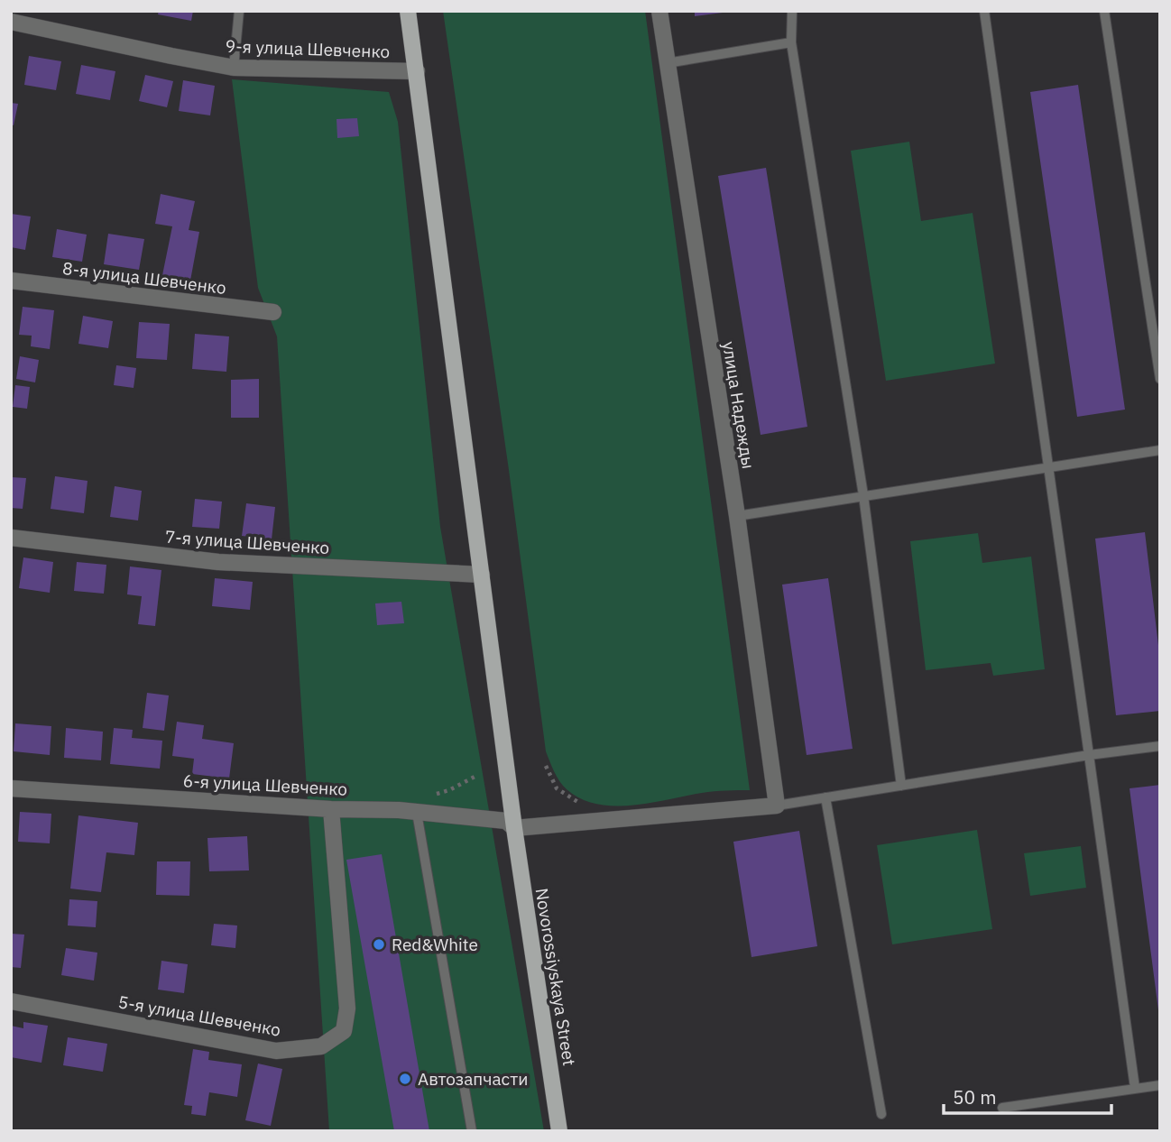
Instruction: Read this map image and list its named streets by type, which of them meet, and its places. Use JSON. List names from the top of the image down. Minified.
{"streets":{"main road":["Novorossiyskaya Street"],"street":["9-я улица Шевченко","8-я улица Шевченко","улица Надежды","7-я улица Шевченко","6-я улица Шевченко","5-я улица Шевченко"]},"crossings":[["9-я улица Шевченко","Novorossiyskaya Street"],["7-я улица Шевченко","Novorossiyskaya Street"],["6-я улица Шевченко","Novorossiyskaya Street"],["6-я улица Шевченко","5-я улица Шевченко"]],"places":["Red&White","Автозапчасти"],"scale_bar":"50 m"}
